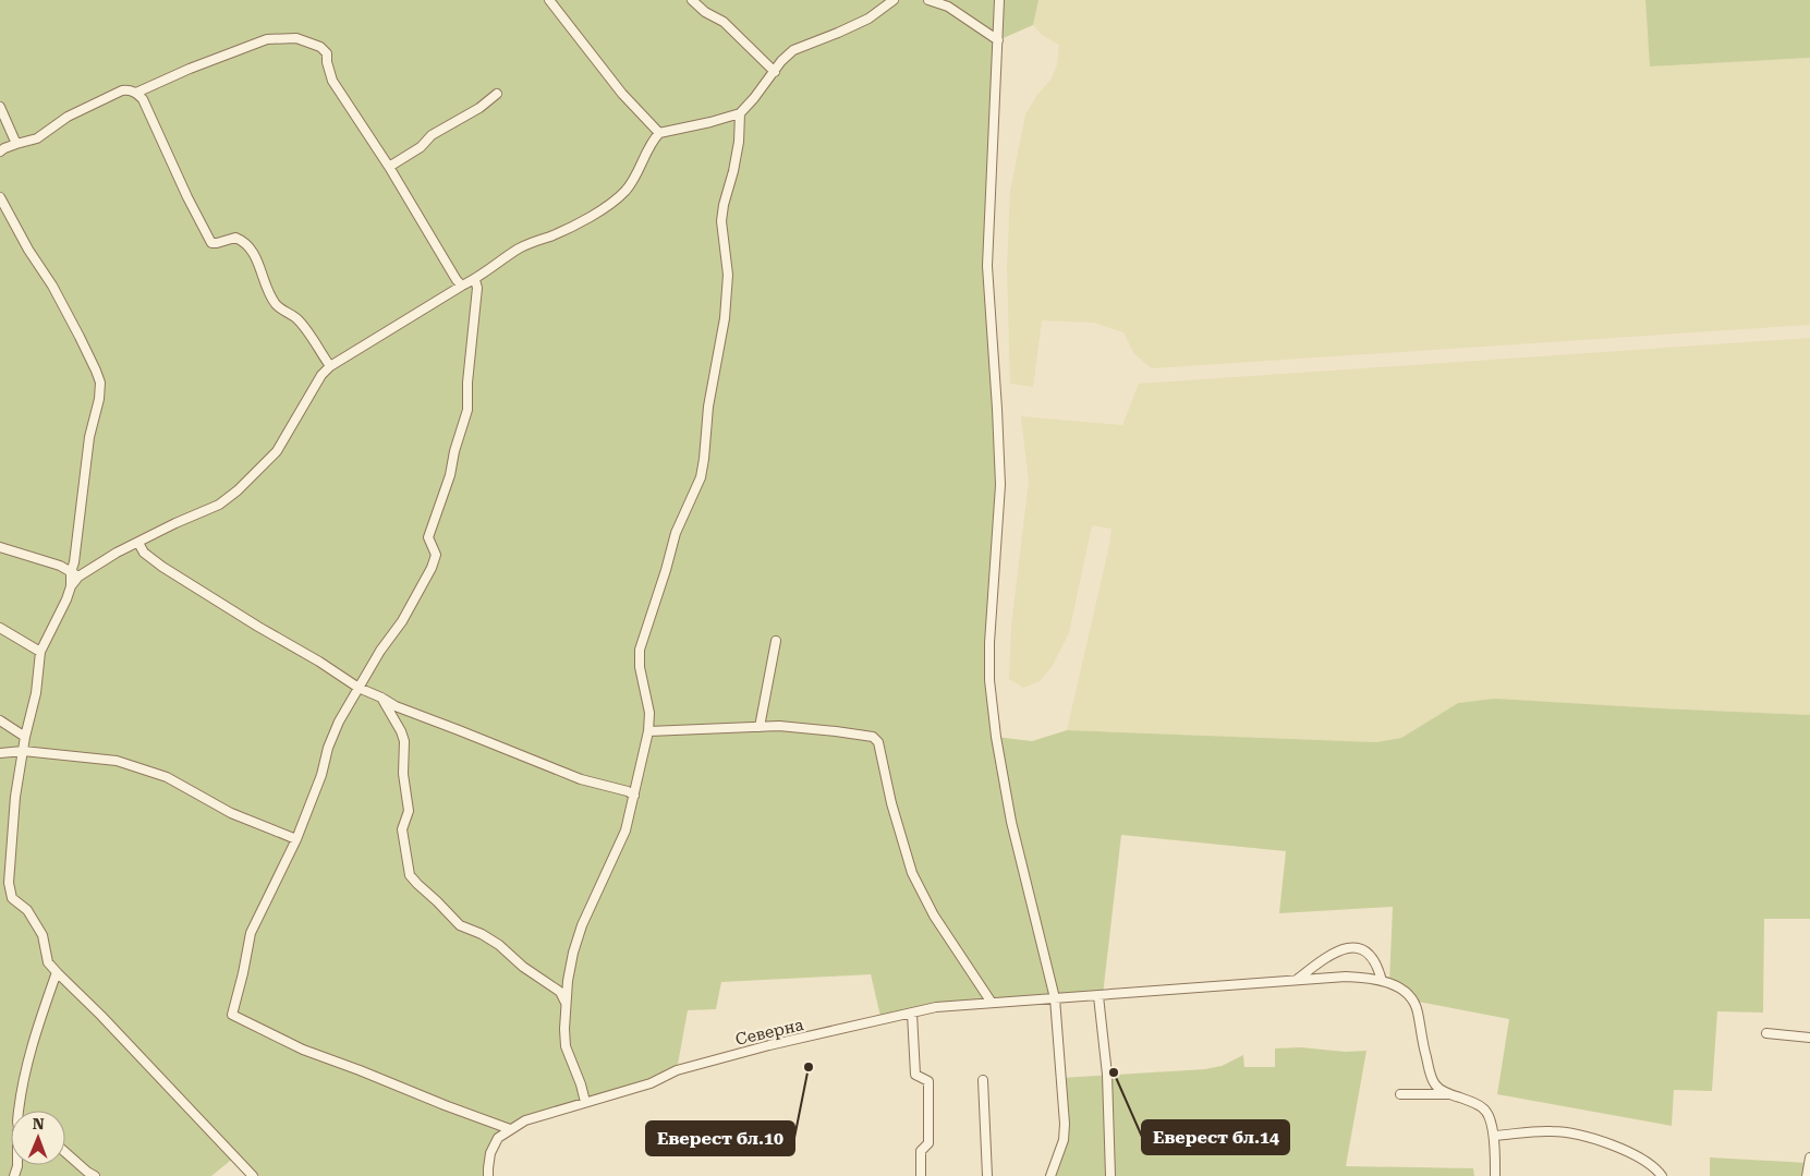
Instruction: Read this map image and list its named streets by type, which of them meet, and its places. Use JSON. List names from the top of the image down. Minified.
{"streets":{"street":["Северна"]},"places":["Еверест бл.10","Еверест бл.14"],"north":"top"}
